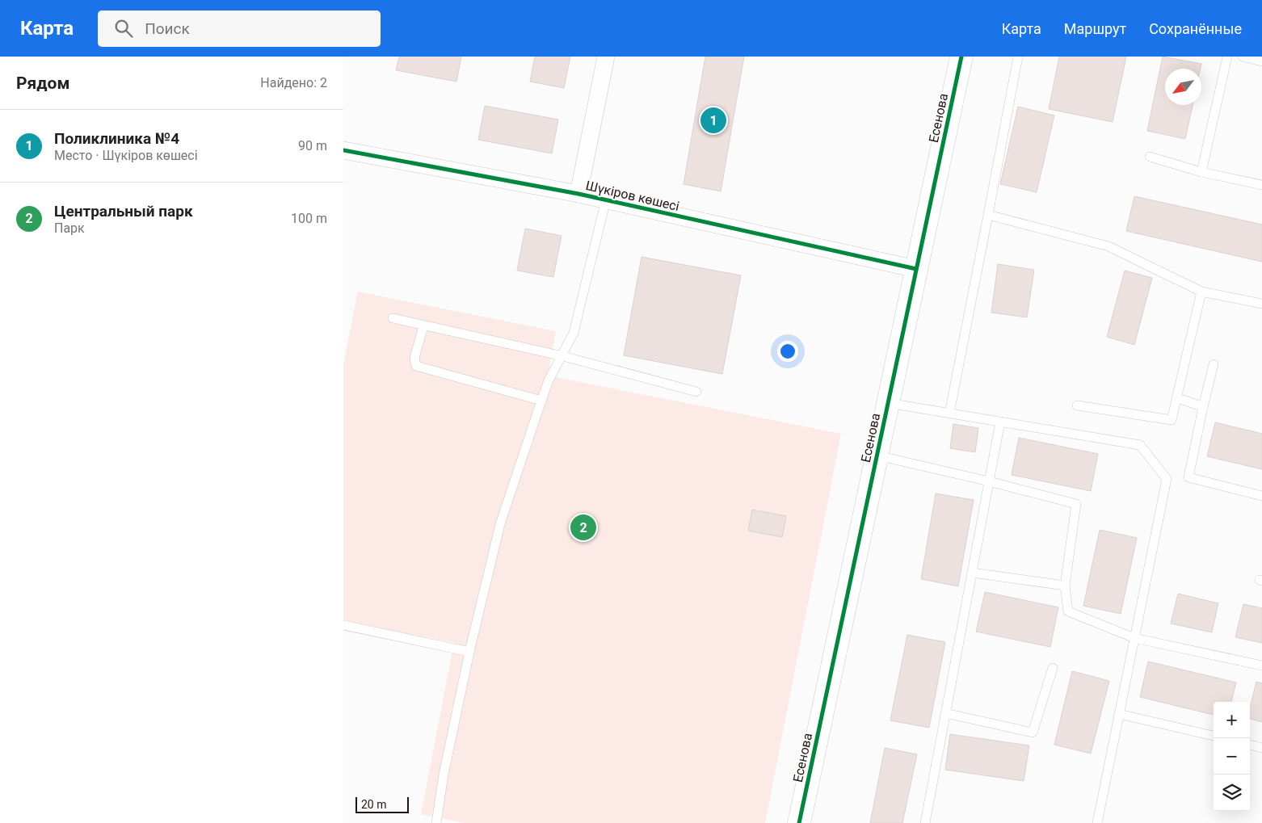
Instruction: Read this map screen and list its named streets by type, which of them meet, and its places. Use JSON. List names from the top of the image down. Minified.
{"streets":{"street":["Есенова","Шүкіров көшесі"]},"crossings":[["Есенова","Шүкіров көшесі"]],"scale_bar":"20 m","north":"bottom left","page":{"header":"Карта","search":"Поиск","nav":["Карта","Маршрут","Сохранённые"],"heading":["Рядом","Найдено: 2"],"pins":["1","2"],"list":[{"mark":"1","name":"Поликлиника №4","note":"Место · Шүкіров көшесі","value":"90 m"},{"mark":"2","name":"Центральный парк","note":"Парк","value":"100 m"}],"map_buttons":["+","−"],"scale":"20 m"}}
